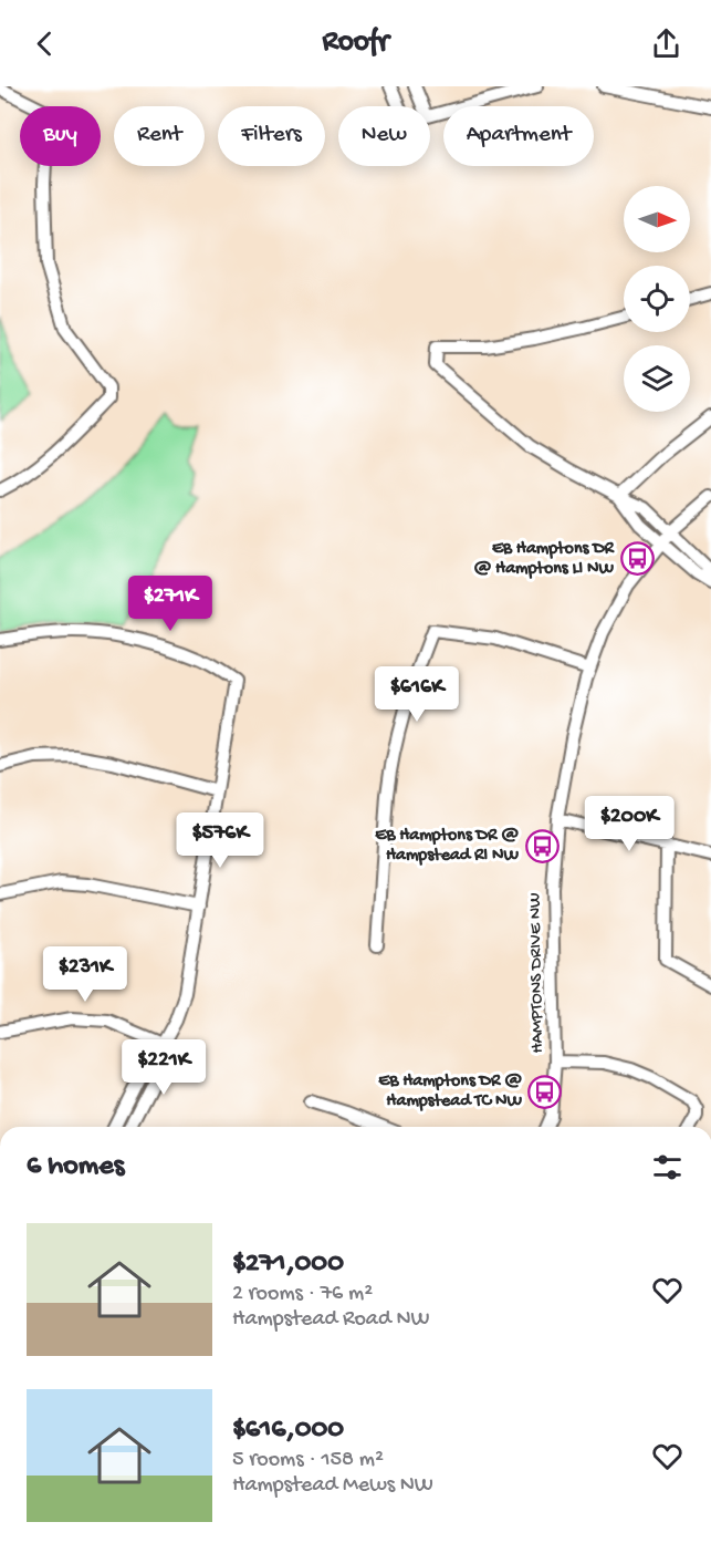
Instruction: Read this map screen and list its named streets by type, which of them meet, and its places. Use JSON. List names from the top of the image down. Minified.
{"streets":{"street":["HAMPTONS DRIVE NW"]},"places":{"bus stop":["EB Hamptons DR @ Hamptons LI NW","EB Hamptons DR @ Hampstead RI NW","EB Hamptons DR @ Hampstead TC NW"]},"north":"right","page":{"header":"Roofr","chip":["Buy","Rent","Filters","New","Apartment"],"price":["$271K","$616K","$200K","$576K","$231K","$221K"],"heading":"6 homes","list":[{"name":"$271,000","note":"2 rooms · 76 m² · Hampstead Road NW"},{"name":"$616,000","note":"5 rooms · 158 m² · Hampstead Mews NW"}]}}
